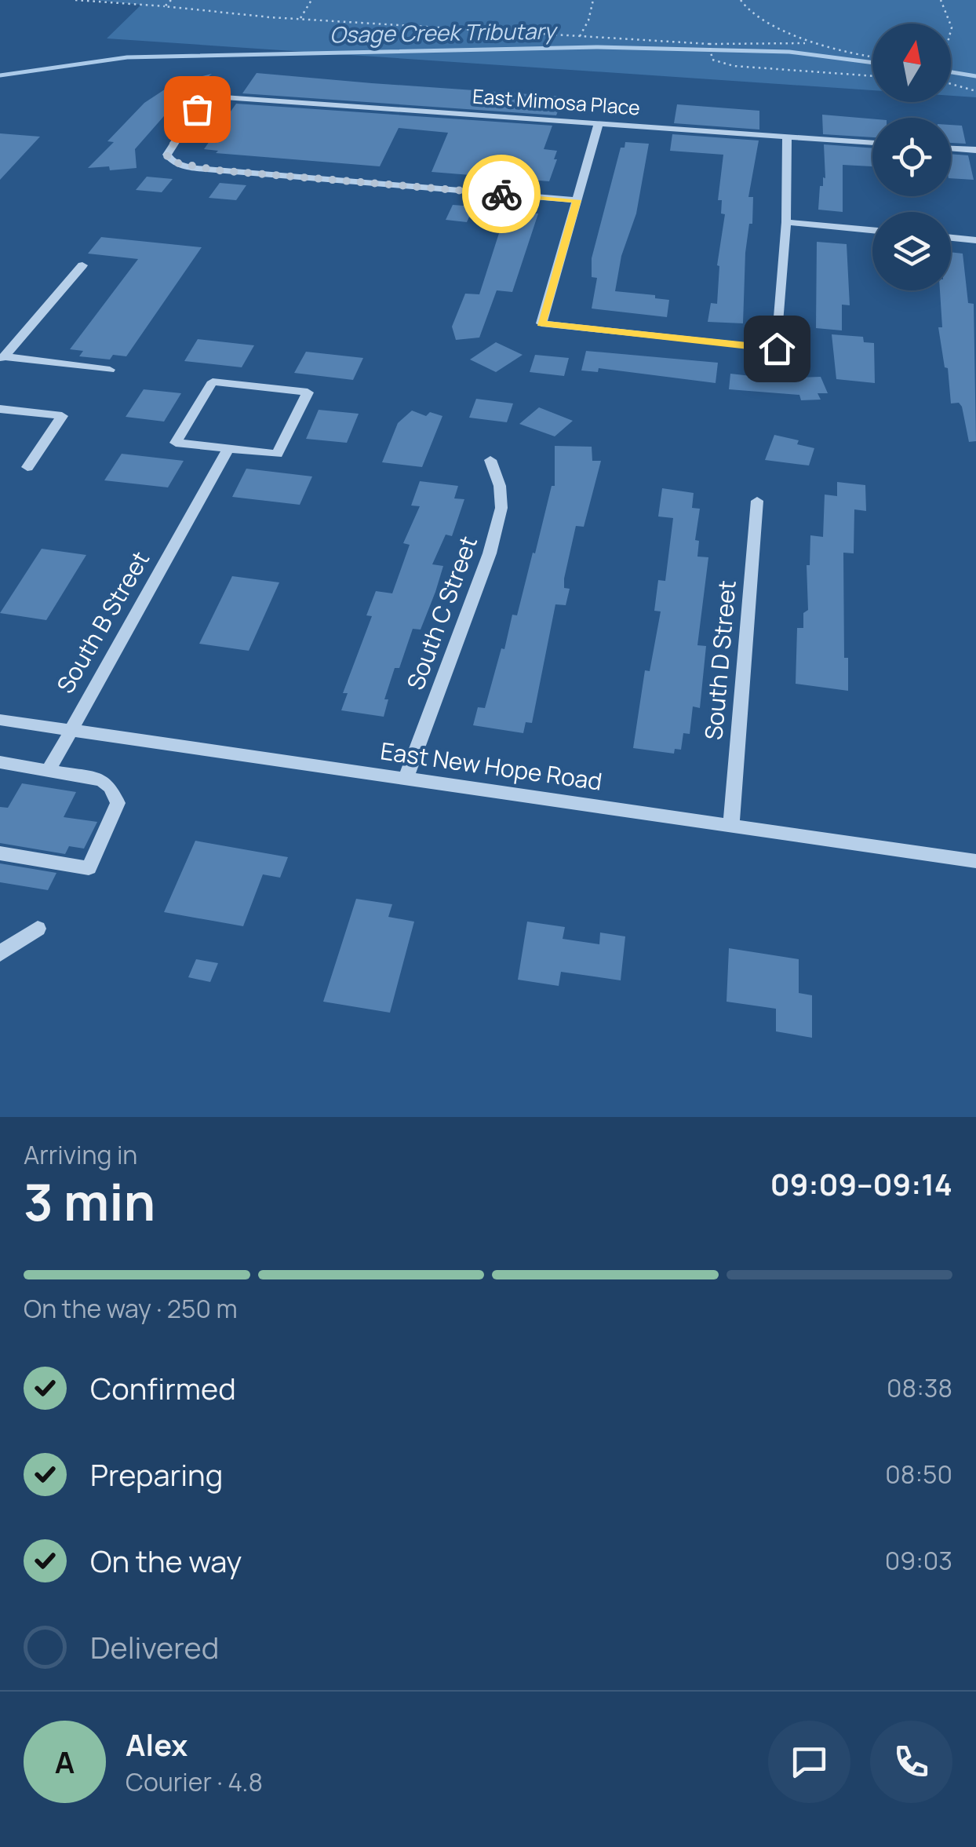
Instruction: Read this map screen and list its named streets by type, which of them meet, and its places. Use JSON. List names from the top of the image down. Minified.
{"streets":{"street":["East Mimosa Place","South C Street","South B Street","South D Street","East New Hope Road"]},"crossings":[["South C Street","East New Hope Road"],["South B Street","East New Hope Road"],["South D Street","East New Hope Road"]],"water":["Osage Creek Tributary"],"north":"top","page":{"heading":["3 min","Arriving in","09:09–09:14"],"panel":["Alex","Courier · 4.8"],"bar":"On the way · 250 m","list":[["Confirmed","08:38"],["Preparing","08:50"],["On the way","09:03"],"Delivered"],"round":"A"}}
